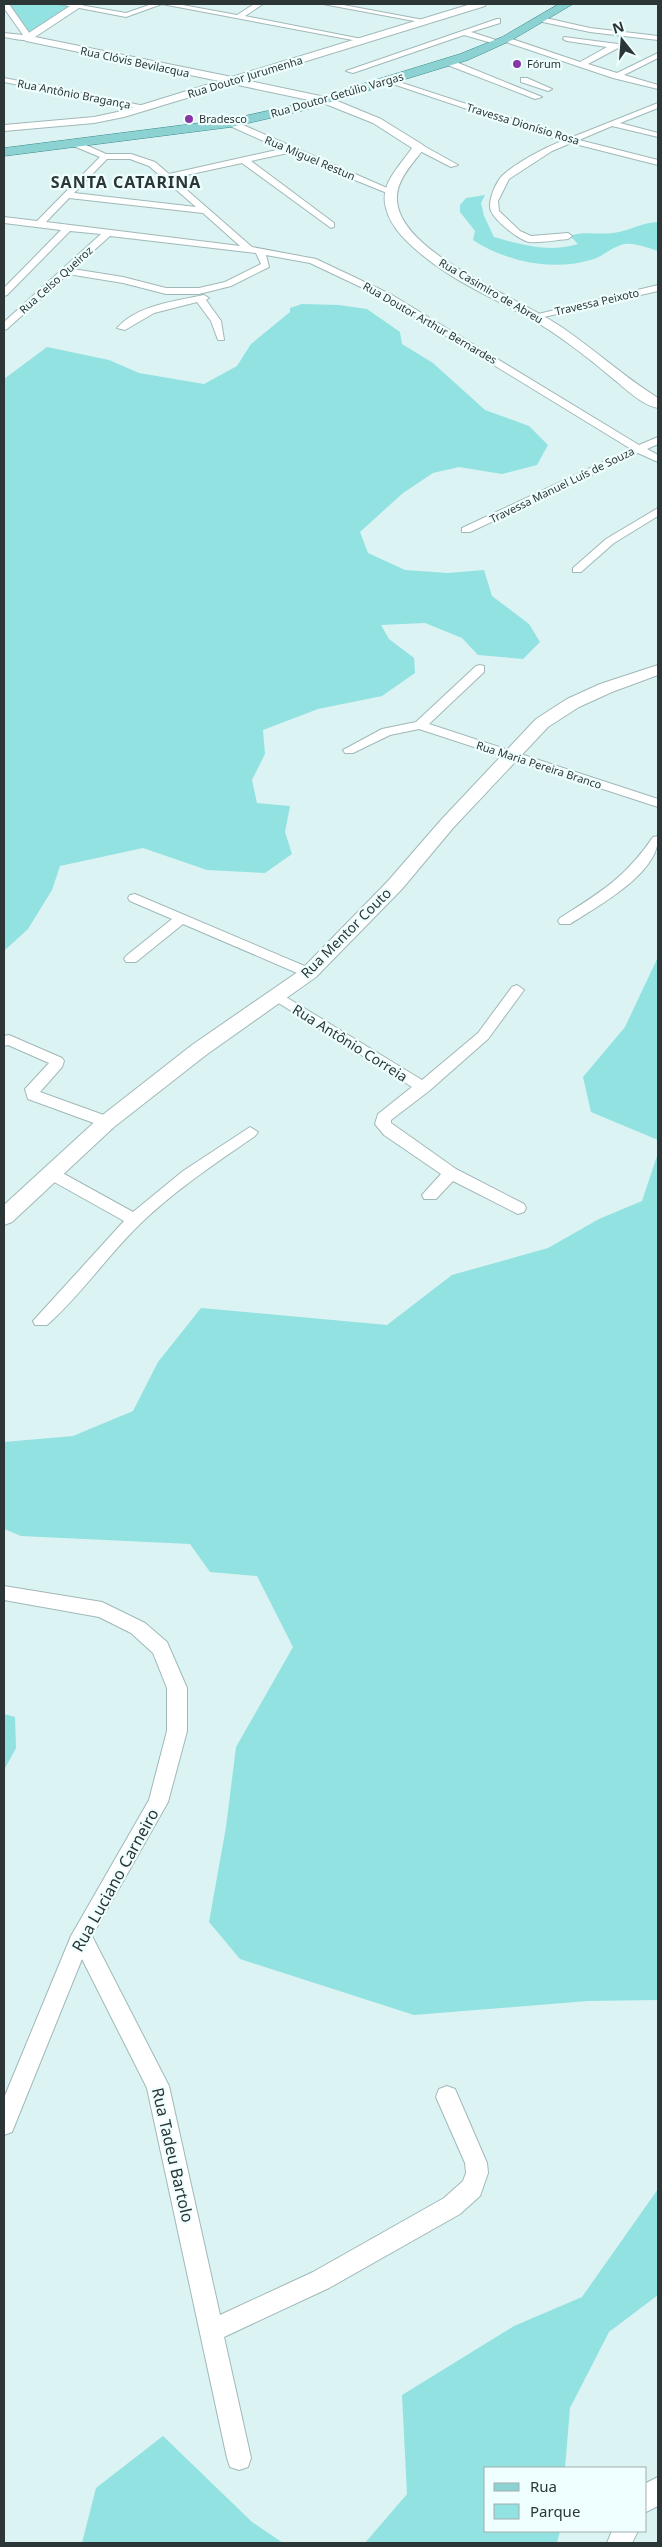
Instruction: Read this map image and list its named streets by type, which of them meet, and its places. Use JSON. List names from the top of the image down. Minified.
{"streets":{"main road":["Rua Doutor Getúlio Vargas"],"street":["Rua Clóvis Bevilacqua","Rua Doutor Jurumenha","Rua Antônio Bragança","Travessa Dionísio Rosa","Rua Miguel Restun","Rua Celso Queiroz","Rua Casimiro de Abreu","Travessa Peixoto","Rua Doutor Arthur Bernardes","Travessa Manuel Luís de Souza","Rua Maria Pereira Branco","Rua Mentor Couto","Rua Antônio Correia","Rua Luciano Carneiro","Rua Tadeu Bartolo"]},"crossings":[["Rua Clóvis Bevilacqua","Rua Doutor Jurumenha"],["Rua Clóvis Bevilacqua","Rua Doutor Getúlio Vargas"],["Rua Doutor Jurumenha","Rua Antônio Bragança"],["Rua Doutor Getúlio Vargas","Travessa Dionísio Rosa"],["Rua Doutor Getúlio Vargas","Rua Miguel Restun"],["Rua Miguel Restun","Rua Casimiro de Abreu"],["Rua Celso Queiroz","Rua Doutor Arthur Bernardes"],["Rua Casimiro de Abreu","Travessa Peixoto"],["Rua Doutor Arthur Bernardes","Travessa Manuel Luís de Souza"],["Rua Maria Pereira Branco","Rua Mentor Couto"],["Rua Mentor Couto","Rua Antônio Correia"],["Rua Luciano Carneiro","Rua Tadeu Bartolo"]],"districts":["SANTA CATARINA"],"places":["Fórum","Bradesco"],"legend":["Rua","Parque"],"north":"top"}
